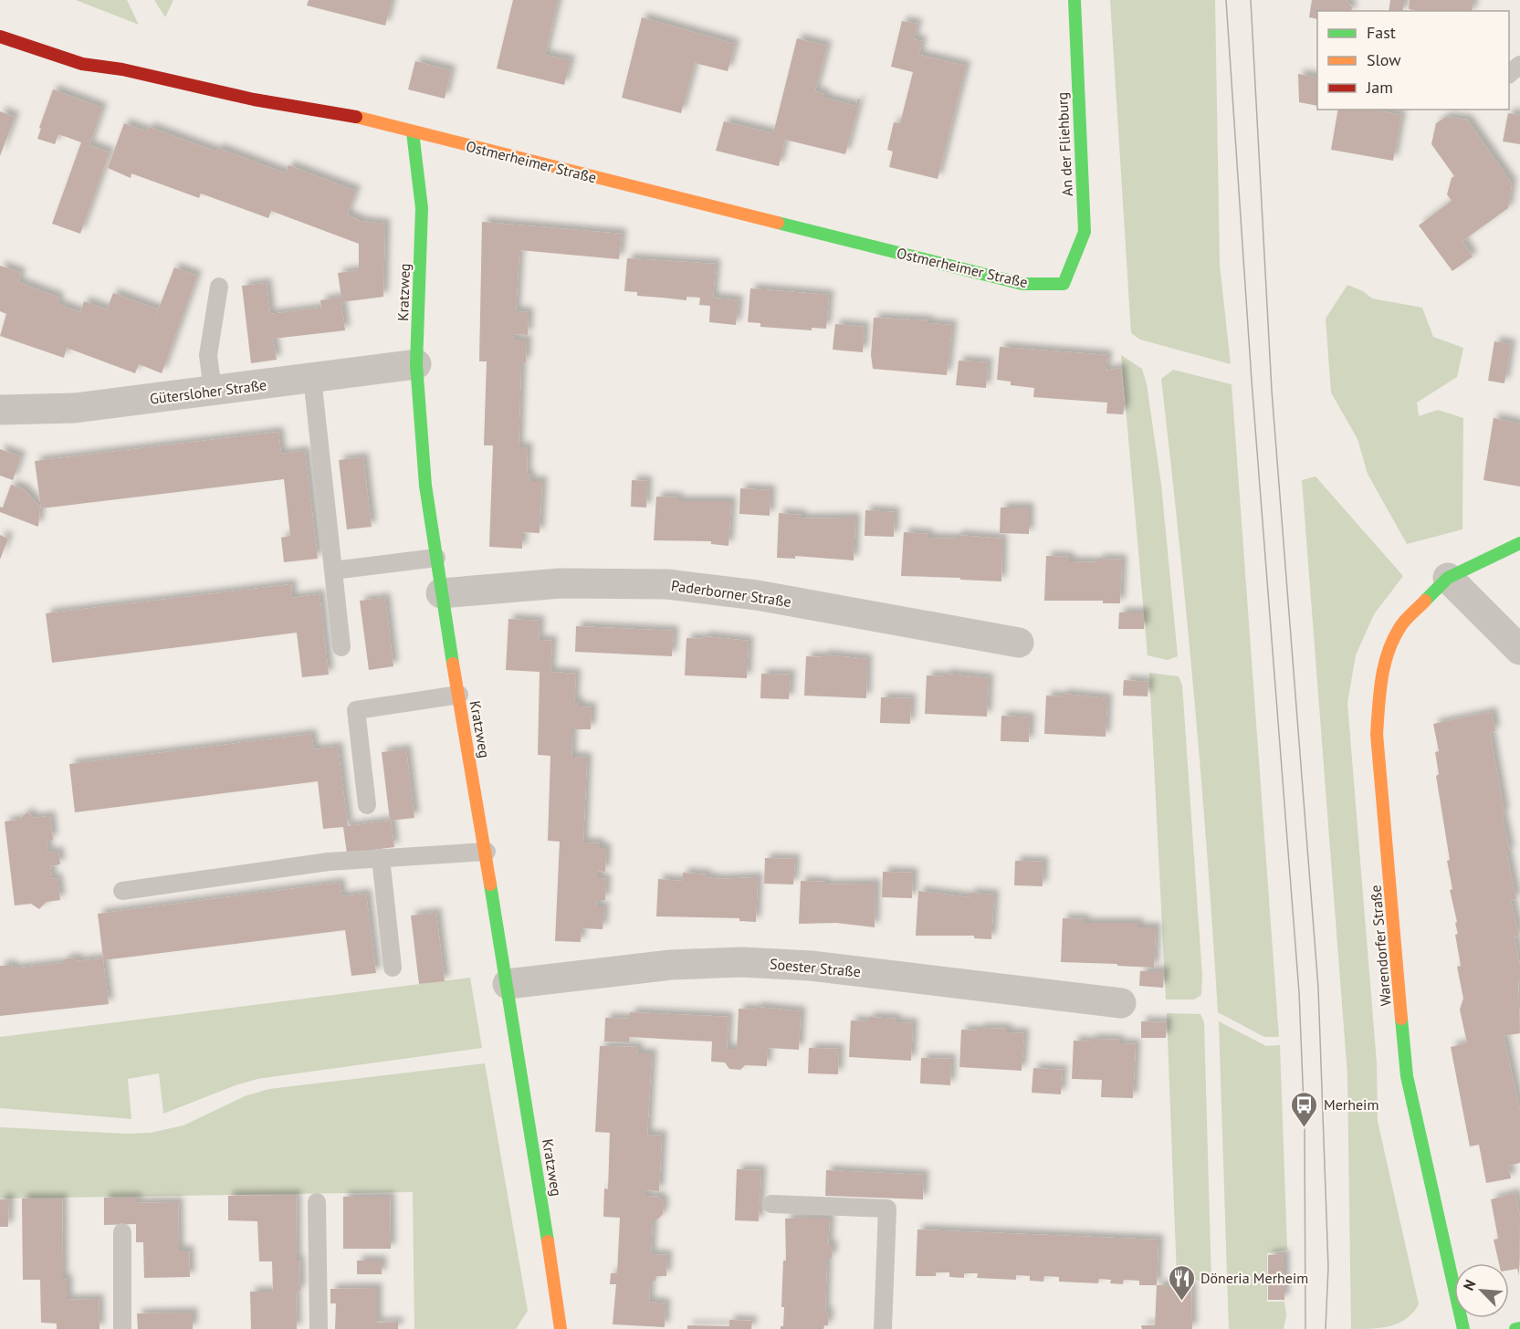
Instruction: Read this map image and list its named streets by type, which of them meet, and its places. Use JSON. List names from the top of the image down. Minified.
{"streets":{"street":["An der Fliehburg","Ostmerheimer Straße","Kratzweg","Gütersloher Straße","Paderborner Straße","Warendorfer Straße","Soester Straße"]},"crossings":[["An der Fliehburg","Ostmerheimer Straße"],["Ostmerheimer Straße","Kratzweg"],["Kratzweg","Gütersloher Straße"],["Kratzweg","Paderborner Straße"],["Kratzweg","Soester Straße"]],"places":{"bus stop":["Merheim"],"restaurant":["Döneria Merheim"]},"legend":["Fast","Slow","Jam"],"north":"top left"}
